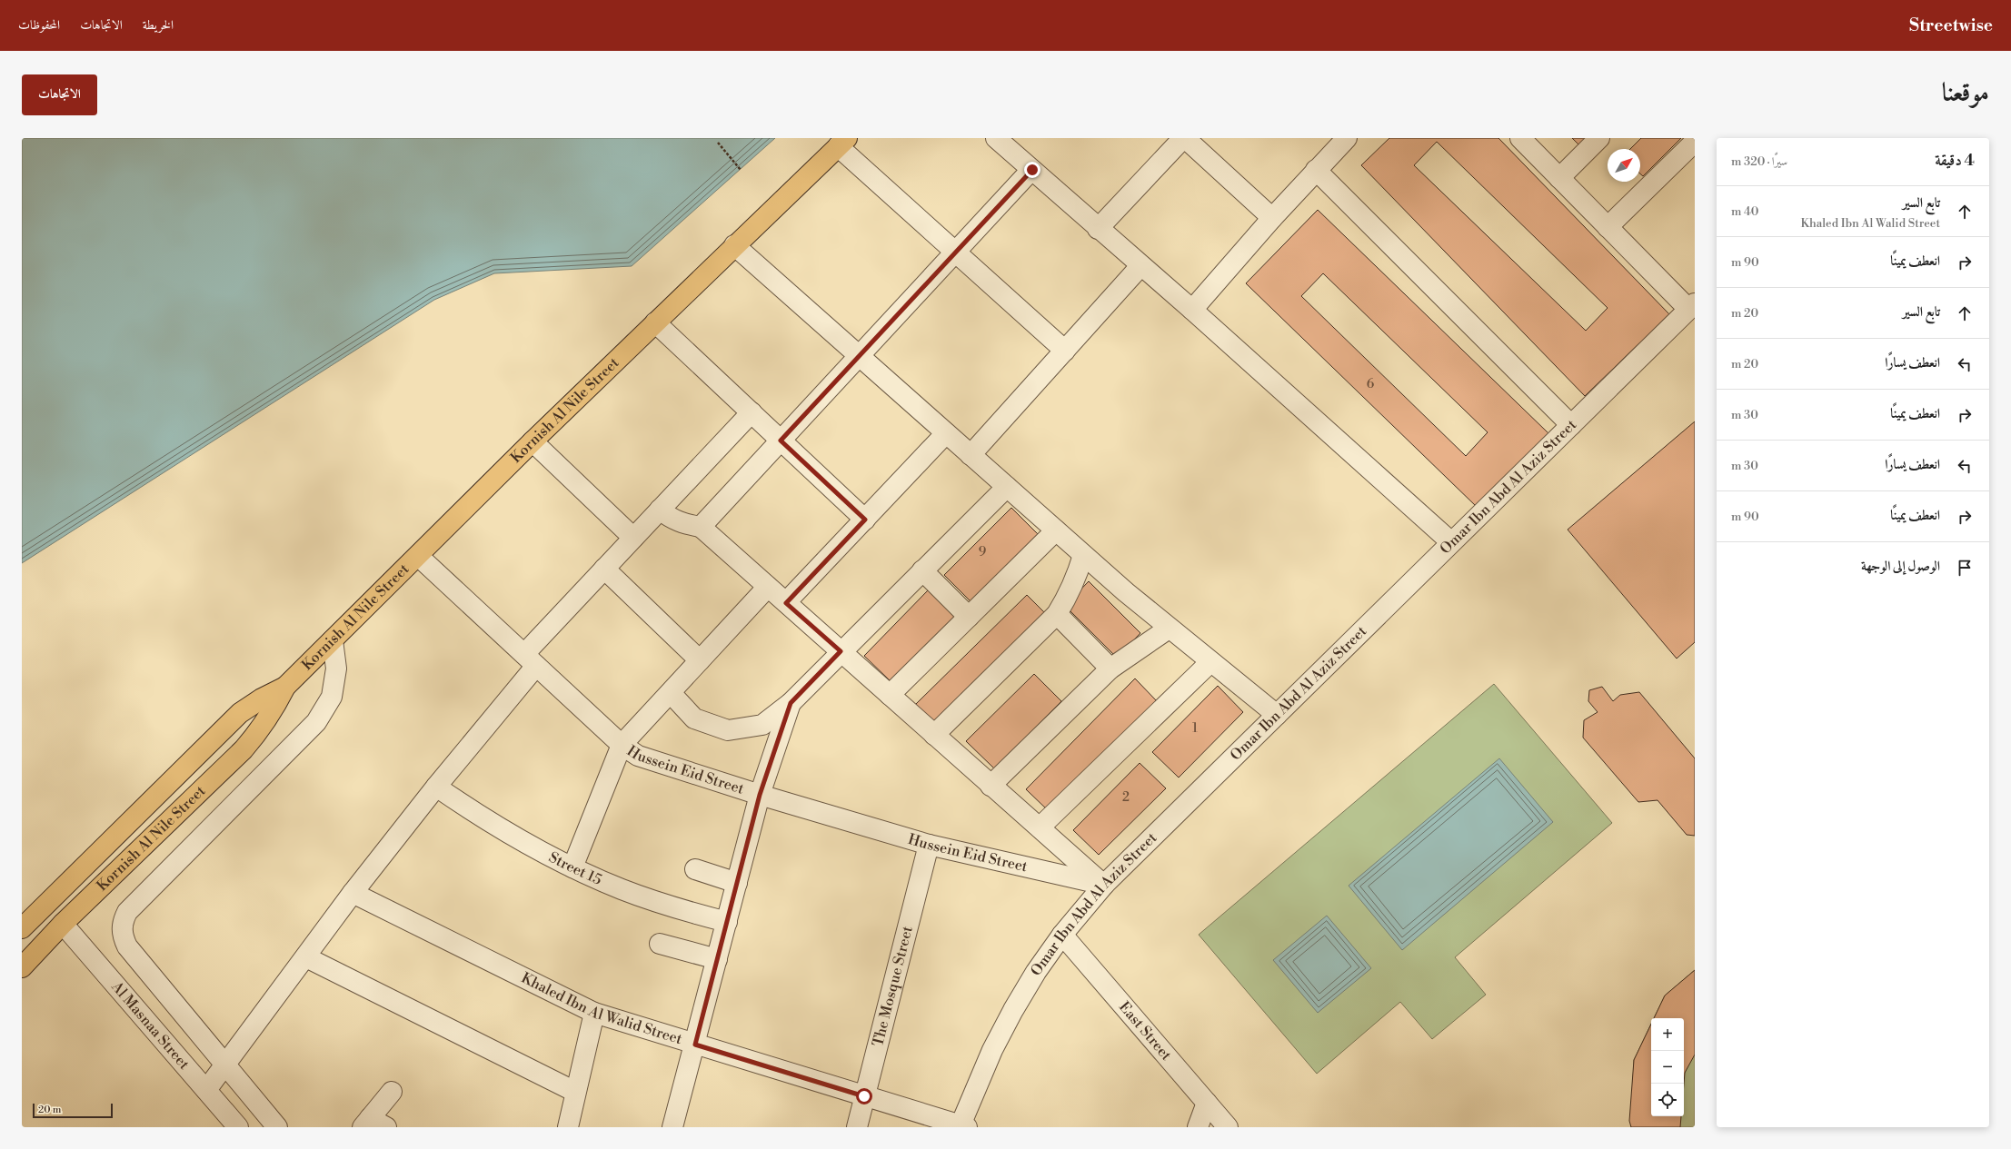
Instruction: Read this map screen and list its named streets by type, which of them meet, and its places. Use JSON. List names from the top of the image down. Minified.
{"streets":{"main road":["Kornish Al Nile Street"],"street":["Omar Ibn Abd Al Aziz Street","Hussein Eid Street","Street 15","The Mosque Street","Khaled Ibn Al Walid Street","Al Masnaa Street","East Street"]},"crossings":[["Kornish Al Nile Street","Hussein Eid Street"],["Kornish Al Nile Street","Al Masnaa Street"],["Omar Ibn Abd Al Aziz Street","Hussein Eid Street"],["Omar Ibn Abd Al Aziz Street","Khaled Ibn Al Walid Street"],["Omar Ibn Abd Al Aziz Street","East Street"],["Hussein Eid Street","The Mosque Street"],["The Mosque Street","Khaled Ibn Al Walid Street"]],"house_numbers":["6","9","1","2"],"scale_bar":"20 m","north":"top right","page":{"header":"Streetwise","nav":["الخريطة","الاتجاهات","المحفوظات"],"title":"موقعنا","buttons":"الاتجاهات","heading":["4 دقيقة","سيرًا · 320 m"],"list":[["تابع السير","Khaled Ibn Al Walid Street","40 m"],["انعطف يمينًا","90 m"],["تابع السير","20 m"],["انعطف يسارًا","20 m"],["انعطف يمينًا","30 m"],["انعطف يسارًا","30 m"],["انعطف يمينًا","90 m"],"الوصول إلى الوجهة"],"map_buttons":["+","−"],"scale":"20 m"}}
